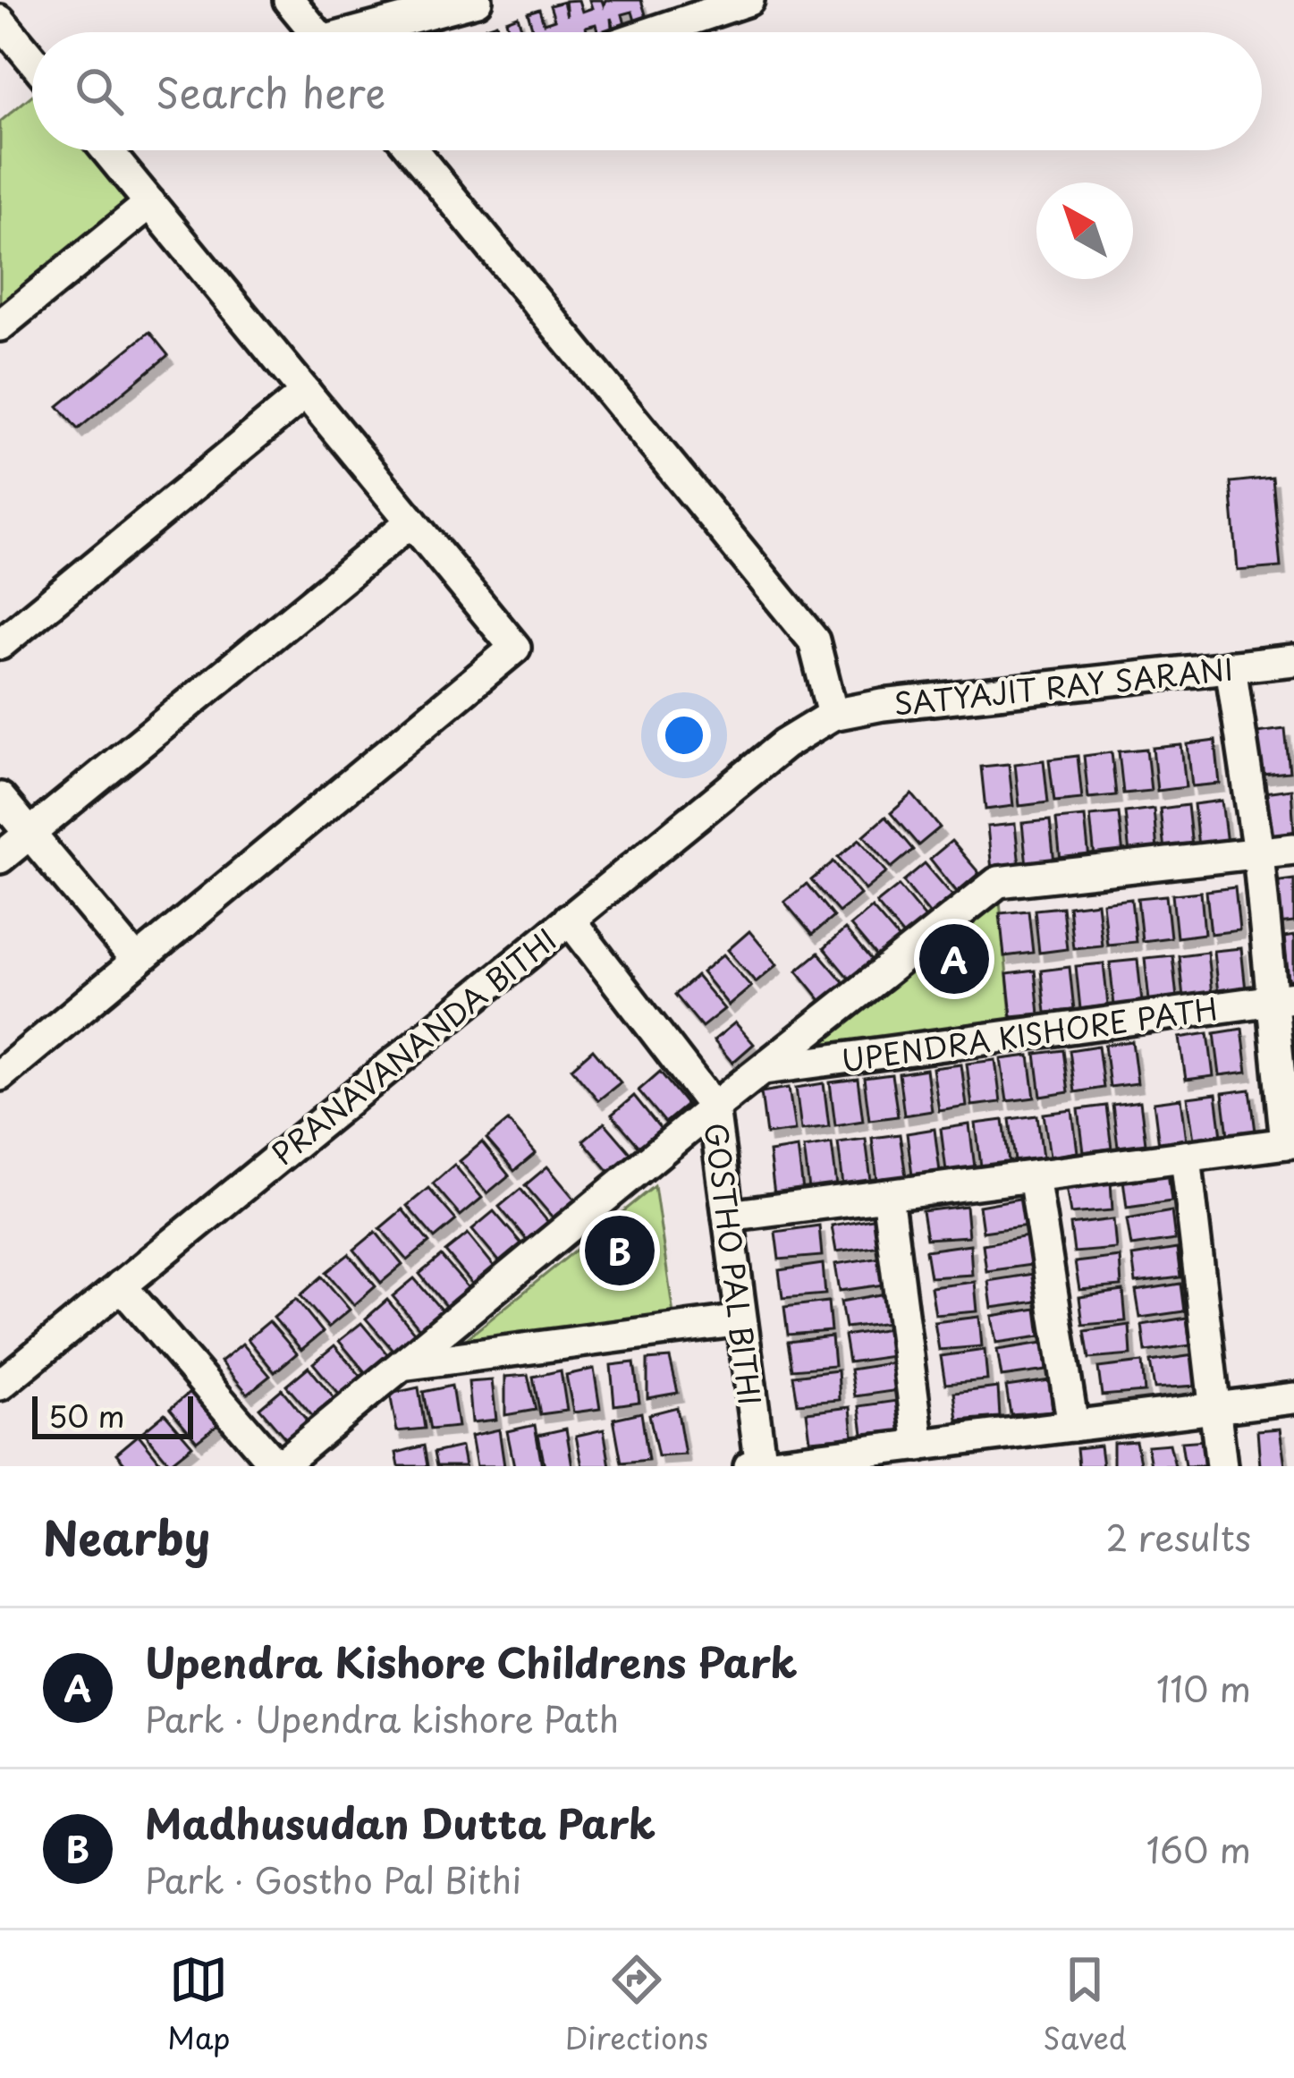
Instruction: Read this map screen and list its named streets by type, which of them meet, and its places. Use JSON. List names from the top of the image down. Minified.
{"streets":{"street":["SATYAJIT RAY SARANI","UPENDRA KISHORE PATH","PRANAVANANDA BITHI","GOSTHO PAL BITHI"]},"crossings":[["SATYAJIT RAY SARANI","PRANAVANANDA BITHI"],["PRANAVANANDA BITHI","GOSTHO PAL BITHI"]],"scale_bar":"50 m","north":"top left","page":{"search":"Search here","pins":["A","B"],"scale":"50 m","heading":["Nearby","2 results"],"list":[{"mark":"A","name":"Upendra Kishore Childrens Park","note":"Park · Upendra kishore Path","value":"110 m"},{"mark":"B","name":"Madhusudan Dutta Park","note":"Park · Gostho Pal Bithi","value":"160 m"}],"nav":["Map","Directions","Saved"]}}
